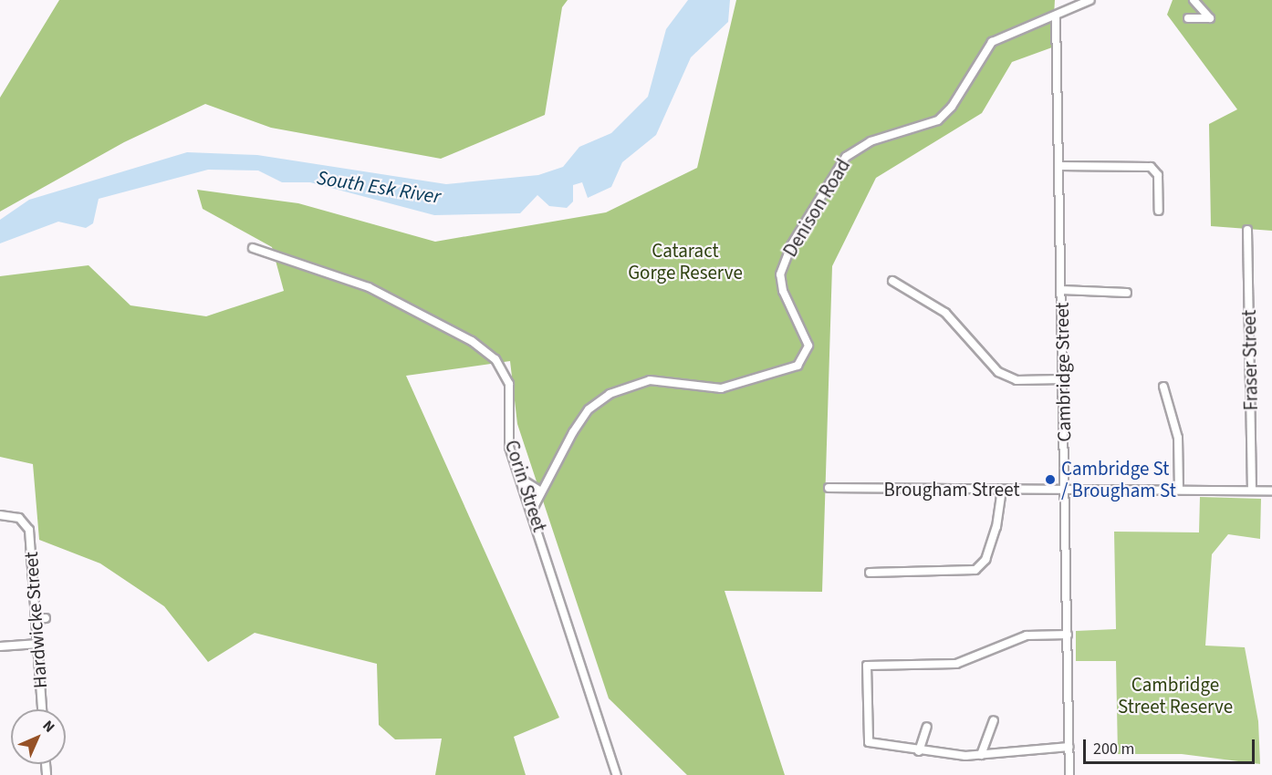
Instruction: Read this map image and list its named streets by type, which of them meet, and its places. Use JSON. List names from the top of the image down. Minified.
{"streets":{"street":["Denison Road","Fraser Street","Cambridge Street","Corin Street","Brougham Street","Hardwicke Street"]},"crossings":[["Denison Road","Cambridge Street"],["Denison Road","Corin Street"],["Fraser Street","Brougham Street"],["Cambridge Street","Brougham Street"]],"water":["South Esk River"],"parks":["Cataract Gorge Reserve","Cambridge Street Reserve"],"places":["Cambridge St / Brougham St"],"scale_bar":"200 m","north":"top right"}
